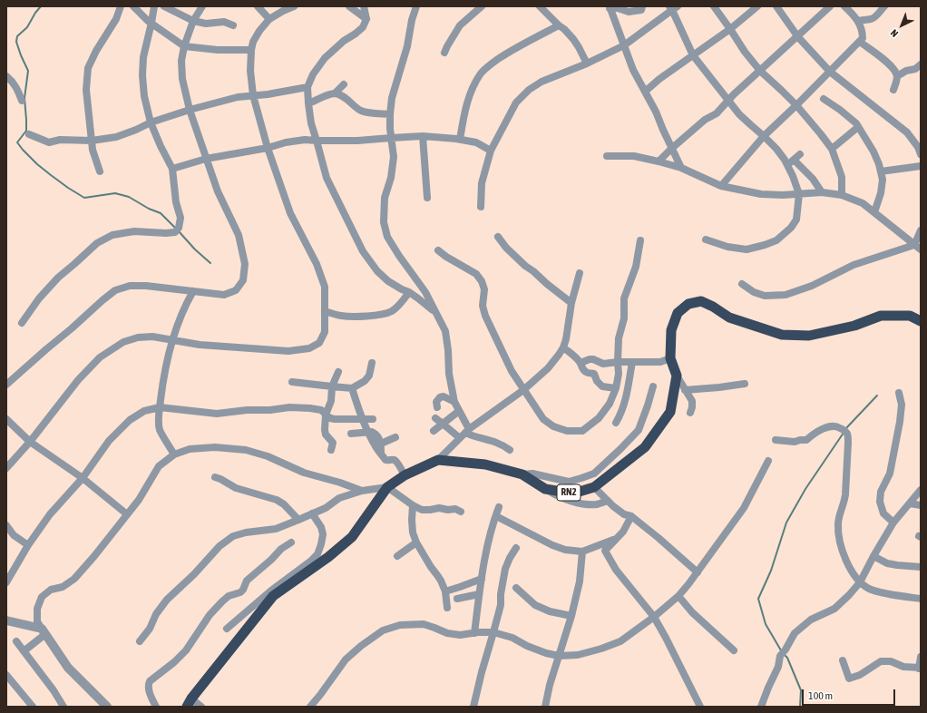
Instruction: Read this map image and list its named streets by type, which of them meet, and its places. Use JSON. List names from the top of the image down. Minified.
{"streets":{"highway":["RN2"]},"scale_bar":"100 m","north":"bottom left"}
